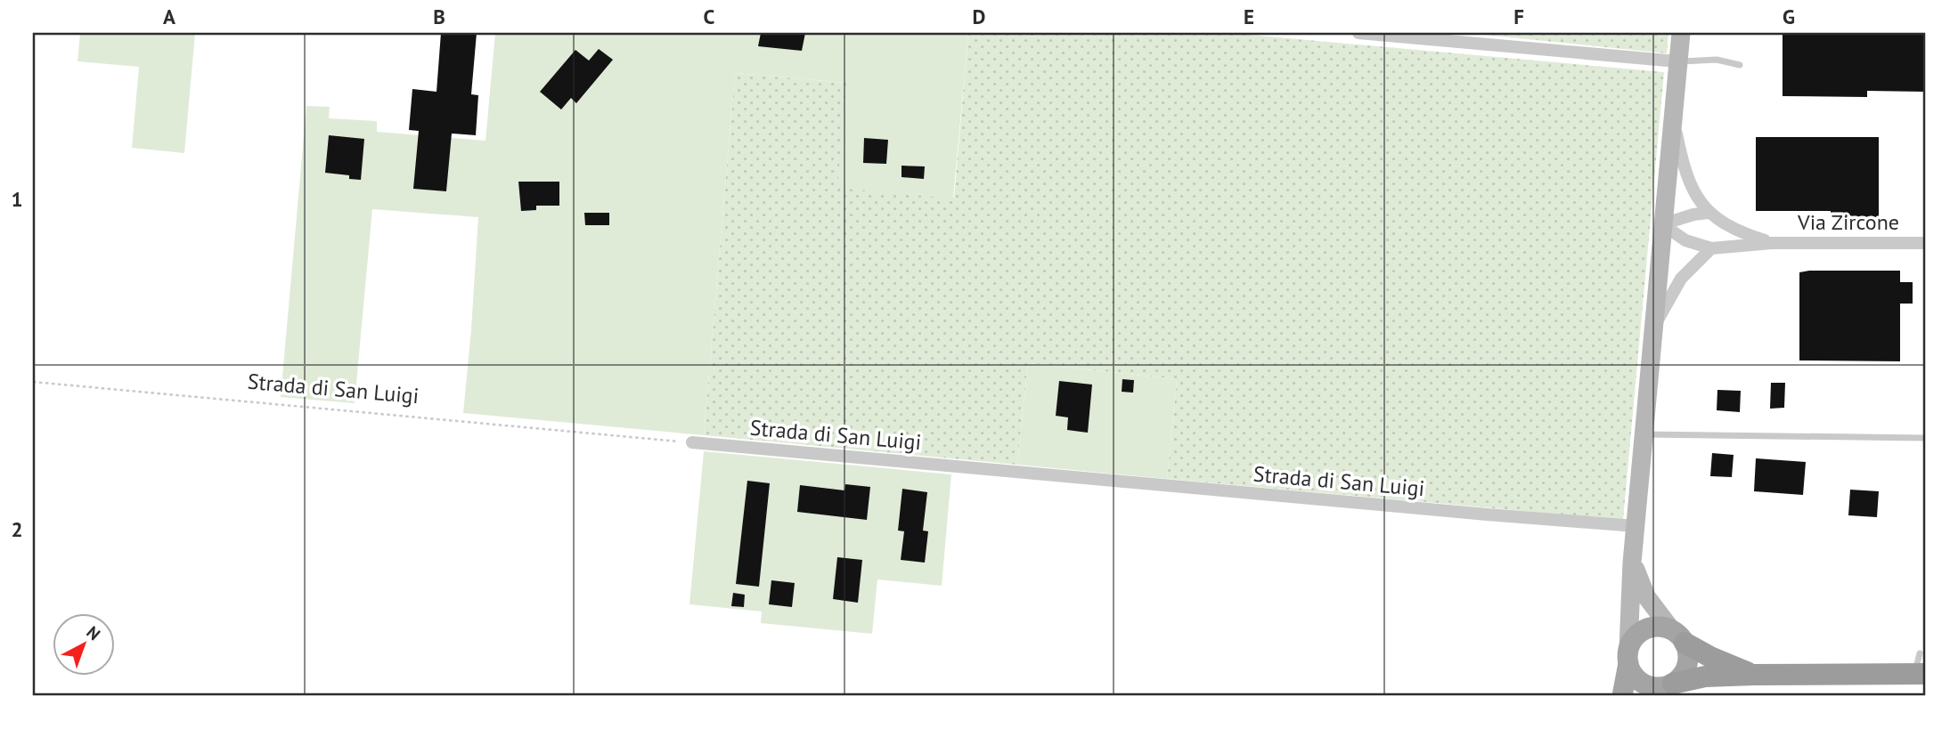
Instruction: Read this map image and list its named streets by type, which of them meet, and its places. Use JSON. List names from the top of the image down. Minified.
{"streets":{"street":["Via Zircone","Strada di San Luigi"]},"north":"top right","grid":{"columns":["A","B","C","D","E","F","G"],"rows":["1","2"]}}
